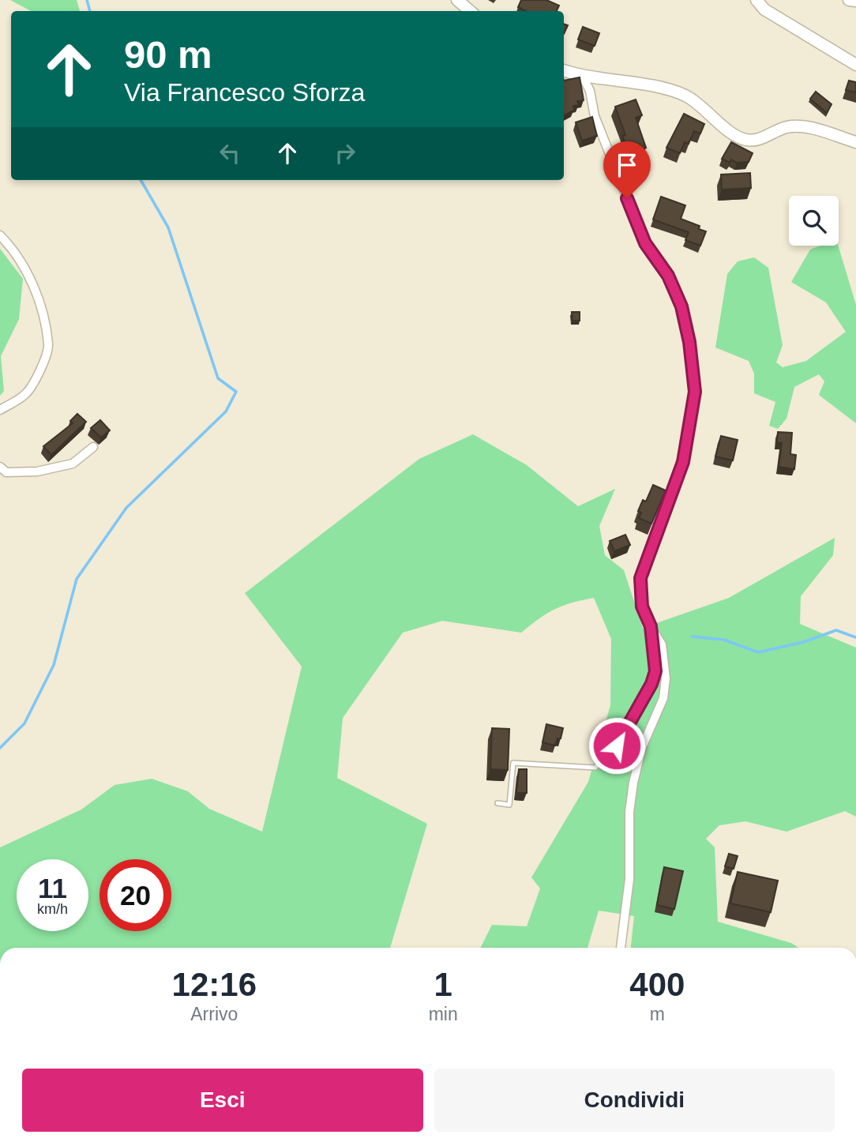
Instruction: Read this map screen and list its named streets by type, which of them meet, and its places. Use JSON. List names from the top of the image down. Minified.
{"page":{"turn":["90 m","Via Francesco Sforza"],"speed":"11 km/h","limit":"20","eta":["12:16","Arrivo","1","min","400","m"],"buttons":["Esci","Condividi"]}}
